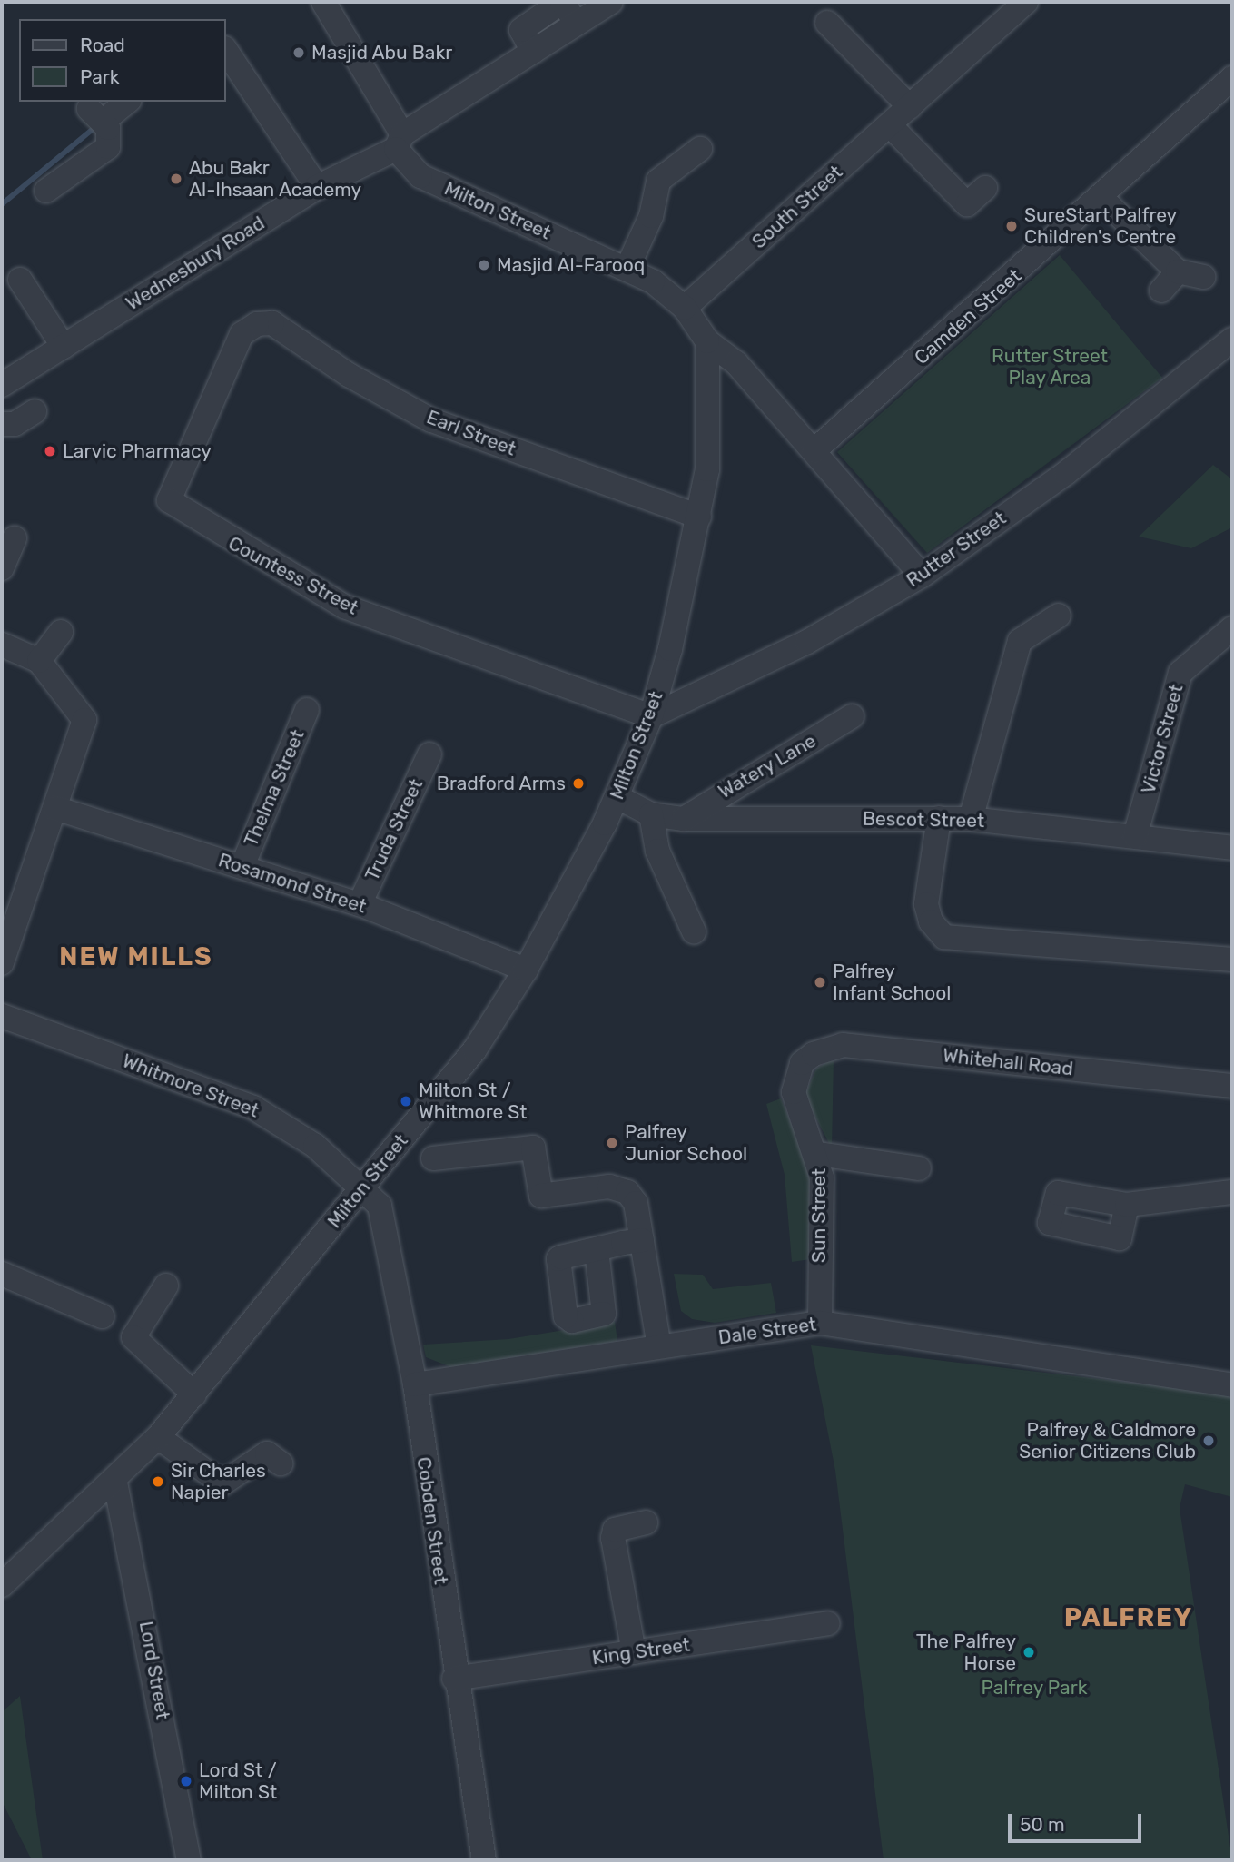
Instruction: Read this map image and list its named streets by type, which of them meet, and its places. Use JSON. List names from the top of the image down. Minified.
{"streets":{"street":["South Street","Milton Street","Wednesbury Road","Camden Street","Earl Street","Rutter Street","Countess Street","Victor Street","Watery Lane","Thelma Street","Bescot Street","Truda Street","Rosamond Street","Whitehall Road","Whitmore Street","Sun Street","Dale Street","Cobden Street","King Street","Lord Street"]},"crossings":[["South Street","Milton Street"],["Milton Street","Wednesbury Road"],["Milton Street","Earl Street"],["Milton Street","Rutter Street"],["Milton Street","Countess Street"],["Milton Street","Bescot Street"],["Milton Street","Rosamond Street"],["Milton Street","Whitmore Street"],["Milton Street","Cobden Street"],["Milton Street","Lord Street"],["Earl Street","Countess Street"],["Rutter Street","Countess Street"],["Victor Street","Bescot Street"],["Watery Lane","Bescot Street"],["Thelma Street","Rosamond Street"],["Truda Street","Rosamond Street"],["Whitehall Road","Sun Street"],["Whitmore Street","Cobden Street"],["Sun Street","Dale Street"],["Dale Street","Cobden Street"],["Cobden Street","King Street"]],"districts":["NEW MILLS","PALFREY"],"parks":["Rutter Street Play Area","Palfrey Park"],"places":["Masjid Abu Bakr","Abu Bakr Al-Ihsaan Academy","SureStart Palfrey Children's Centre","Masjid Al-Farooq","Larvic Pharmacy","Bradford Arms","Palfrey Infant School","Milton St / Whitmore St","Palfrey Junior School","Palfrey & Caldmore Senior Citizens Club","Sir Charles Napier","The Palfrey Horse","Lord St / Milton St"],"legend":["Road","Park"],"scale_bar":"50 m"}
